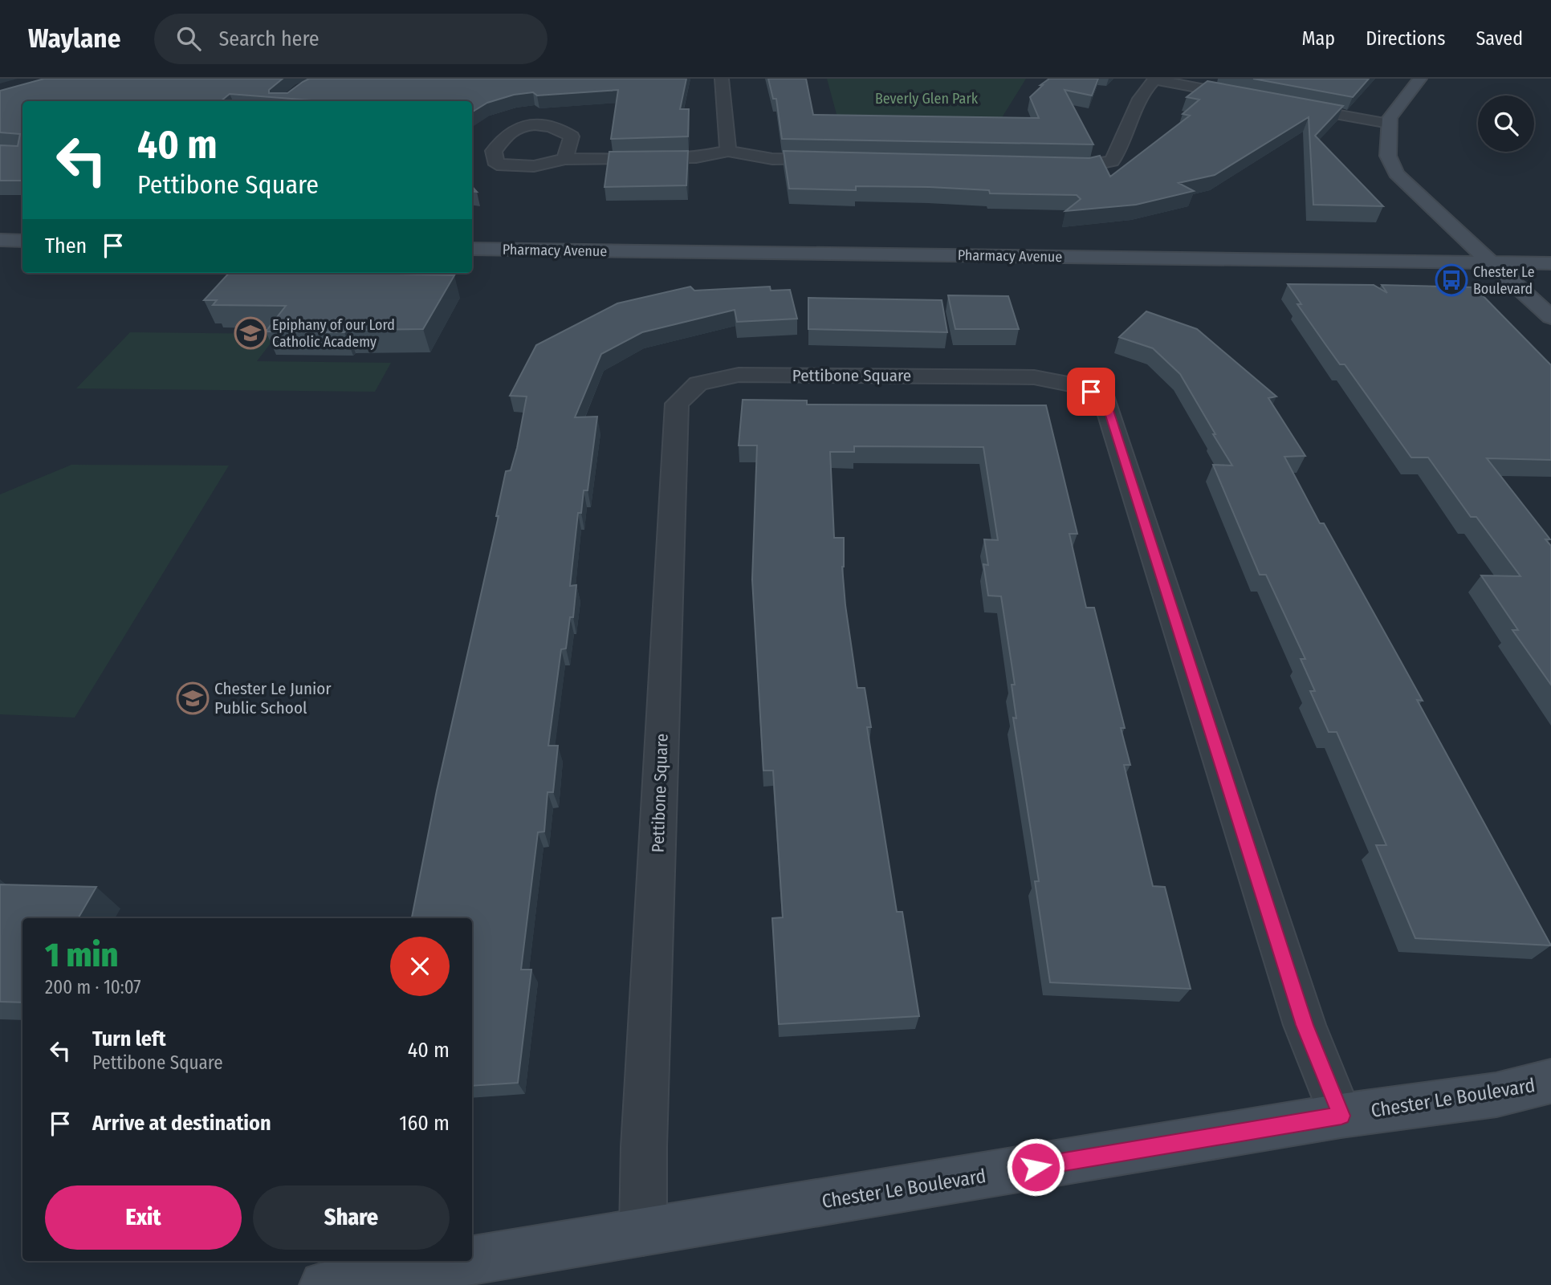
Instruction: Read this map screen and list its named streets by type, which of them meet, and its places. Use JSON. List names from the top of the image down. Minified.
{"streets":{"street":["Pharmacy Avenue","Pettibone Square","Chester Le Boulevard"]},"crossings":[["Pettibone Square","Chester Le Boulevard"]],"parks":["Beverly Glen Park"],"places":{"bus stop":["Chester Le Boulevard"],"school or university":["Epiphany of our Lord Catholic Academy","Chester Le Junior Public School"]},"page":{"header":"Waylane","search":"Search here","nav":["Map","Directions","Saved"],"turn":["40 m","Pettibone Square"],"then":"Then","heading":["1 min","200 m · 10:07"],"list":[{"name":"Turn left","note":"Pettibone Square","value":"40 m"},{"name":"Arrive at destination","value":"160 m"}],"buttons":["Exit","Share"]}}
